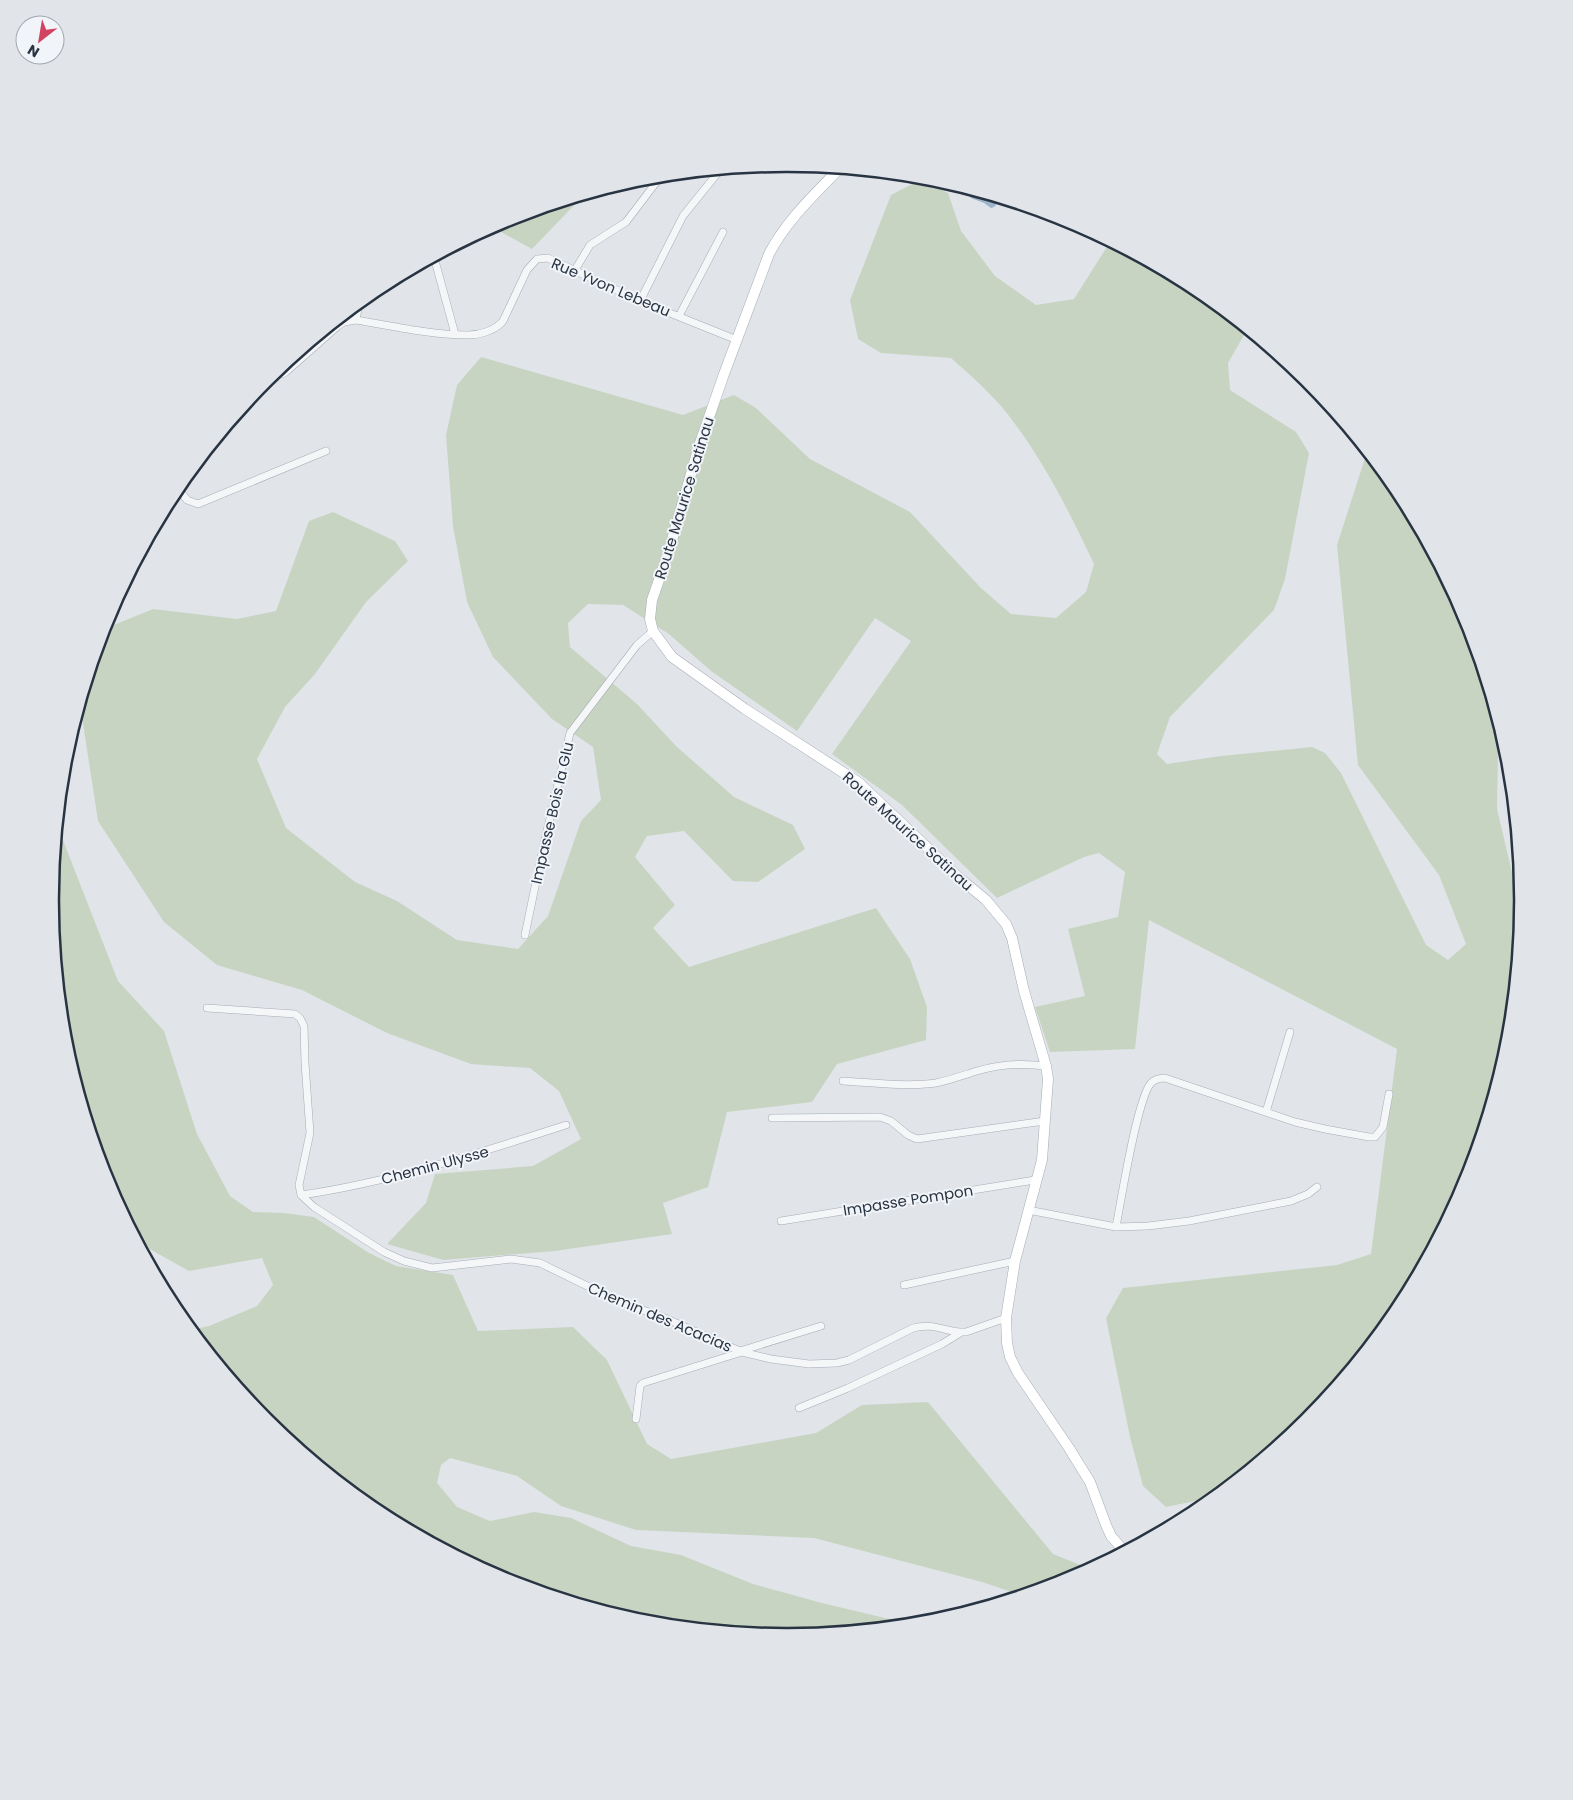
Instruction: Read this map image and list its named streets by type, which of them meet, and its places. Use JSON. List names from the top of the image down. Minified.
{"streets":{"main road":["Route Maurice Satinau"],"street":["Rue Yvon Lebeau","Impasse Bois la Glu","Chemin Ulysse","Impasse Pompon","Chemin des Acacias"]},"crossings":[["Rue Yvon Lebeau","Route Maurice Satinau"],["Route Maurice Satinau","Impasse Bois la Glu"],["Route Maurice Satinau","Impasse Pompon"],["Route Maurice Satinau","Chemin des Acacias"],["Chemin Ulysse","Chemin des Acacias"]],"north":"bottom left"}
